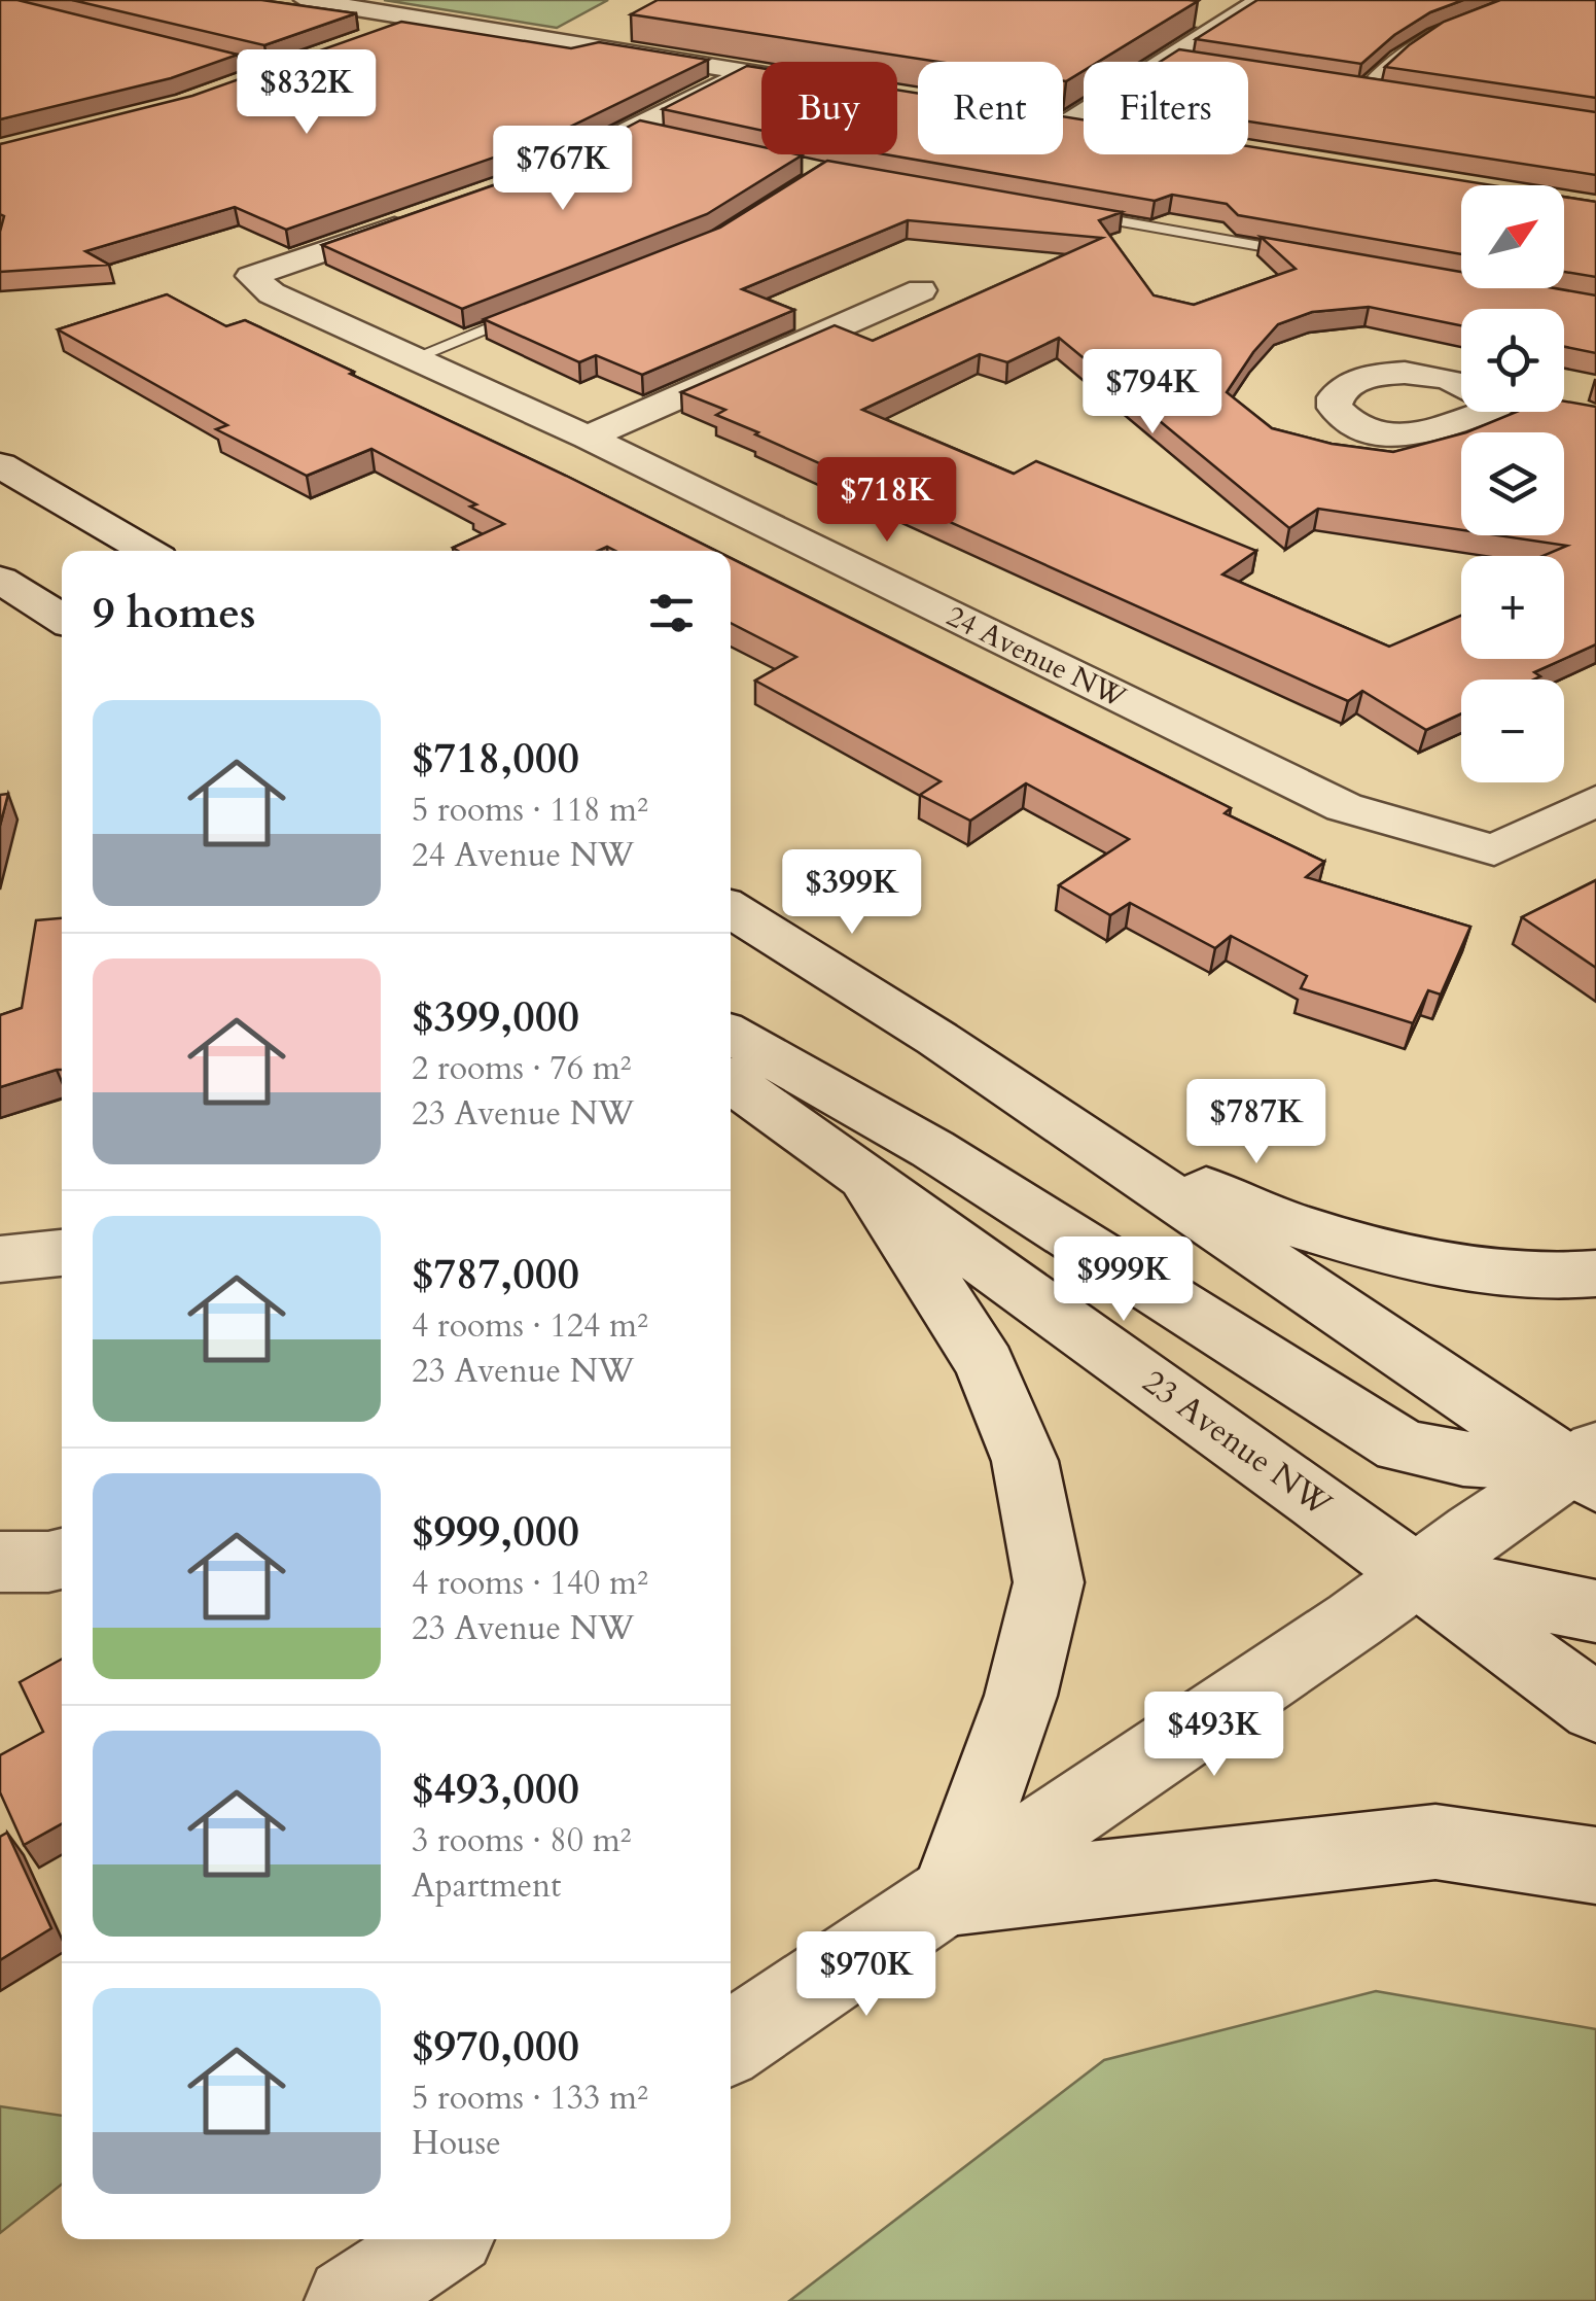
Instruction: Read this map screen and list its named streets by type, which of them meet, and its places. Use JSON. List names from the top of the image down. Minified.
{"streets":{"street":["24 Avenue NW","23 Avenue NW"]},"north":"top right","page":{"price":["$832K","$767K","$794K","$718K","$399K","$787K","$999K","$493K","$970K"],"chip":["Buy","Rent","Filters"],"map_buttons":["+","−"],"heading":"9 homes","list":[{"name":"$718,000","note":"5 rooms · 118 m² · 24 Avenue NW"},{"name":"$399,000","note":"2 rooms · 76 m² · 23 Avenue NW"},{"name":"$787,000","note":"4 rooms · 124 m² · 23 Avenue NW"},{"name":"$999,000","note":"4 rooms · 140 m² · 23 Avenue NW"},{"name":"$493,000","note":"3 rooms · 80 m² · Apartment"},{"name":"$970,000","note":"5 rooms · 133 m² · House"}]}}
